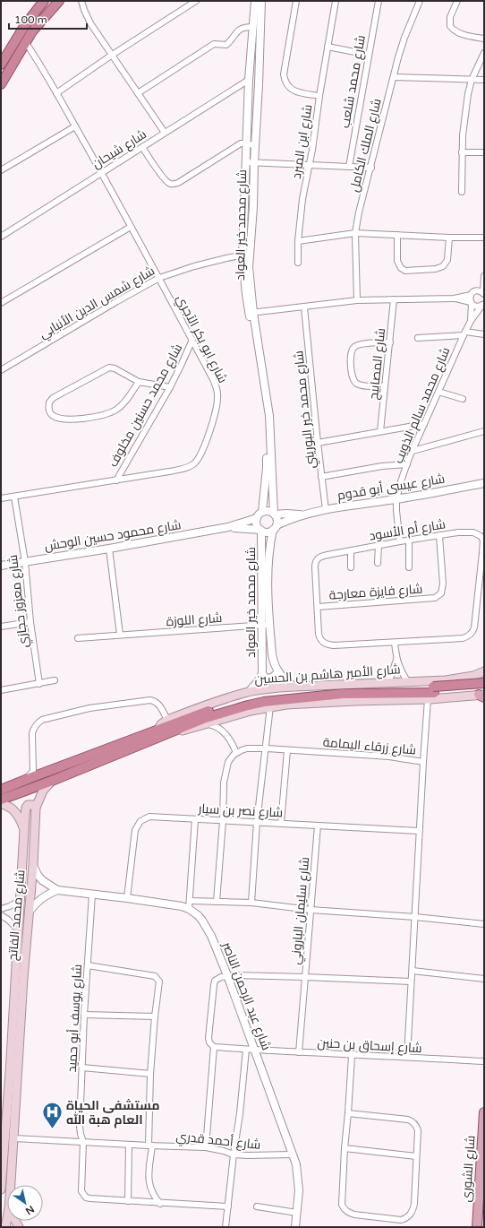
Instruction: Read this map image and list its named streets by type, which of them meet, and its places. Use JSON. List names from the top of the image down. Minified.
{"streets":{"highway":["شارع الأمير هاشم بن الحسين"],"main road":["شارع محمد الفاتح","شارع الشورى"],"street":["شارع محمد شلعب","شارع ابن المبرد","شارع الملك الكامل","شارع شيحان","شارع محمد خير العواد","شارع شمس الدين الأنبابي","شارع ابو بكر الآجري","شارع المصابيح","شارع محمد حسنين مخلوف","شارع محمد سالم الذويب","شارع محمد خير البوريني","شارع عيسى أبو قدوم","شارع أم الأسود","شارع محمود حسين الوحش","شارع فايزة معارجة","شارع معزوز حجازي","شارع اللوزة","شارع زرقاء اليمامة","شارع نصر بن سيار","شارع سليمان الباروني","شارع عبد الرحمن الناصر","شارع يوسف أبو حميد","شارع إسحاق بن حنين","شارع أحمد قدري"]},"crossings":[["شارع شيحان","شارع محمد خير العواد"],["شارع شيحان","شارع ابو بكر الآجري"],["شارع محمد خير العواد","شارع شمس الدين الأنبابي"],["شارع محمد خير العواد","شارع عيسى أبو قدوم"],["شارع محمد خير العواد","شارع محمود حسين الوحش"],["شارع محمد خير العواد","شارع اللوزة"],["شارع محمد خير العواد","شارع الأمير هاشم بن الحسين"],["شارع شمس الدين الأنبابي","شارع ابو بكر الآجري"],["شارع ابو بكر الآجري","شارع محمد حسنين مخلوف"],["شارع ابو بكر الآجري","شارع معزوز حجازي"],["شارع محمد سالم الذويب","شارع عيسى أبو قدوم"],["شارع محمد سالم الذويب","شارع أم الأسود"],["شارع محمد خير البوريني","شارع عيسى أبو قدوم"],["شارع عيسى أبو قدوم","شارع محمود حسين الوحش"],["شارع أم الأسود","شارع فايزة معارجة"],["شارع محمود حسين الوحش","شارع معزوز حجازي"],["شارع الأمير هاشم بن الحسين","شارع محمد الفاتح"],["شارع زرقاء اليمامة","شارع نصر بن سيار"],["شارع زرقاء اليمامة","شارع سليمان الباروني"],["شارع زرقاء اليمامة","شارع إسحاق بن حنين"],["شارع نصر بن سيار","شارع سليمان الباروني"],["شارع نصر بن سيار","شارع عبد الرحمن الناصر"],["شارع محمد الفاتح","شارع عبد الرحمن الناصر"],["شارع محمد الفاتح","شارع أحمد قدري"],["شارع عبد الرحمن الناصر","شارع يوسف أبو حميد"],["شارع عبد الرحمن الناصر","شارع إسحاق بن حنين"],["شارع عبد الرحمن الناصر","شارع أحمد قدري"],["شارع يوسف أبو حميد","شارع أحمد قدري"]],"places":{"hospital":["مستشفى الحياة العام هبة الله"]},"scale_bar":"100 m","north":"bottom right"}
